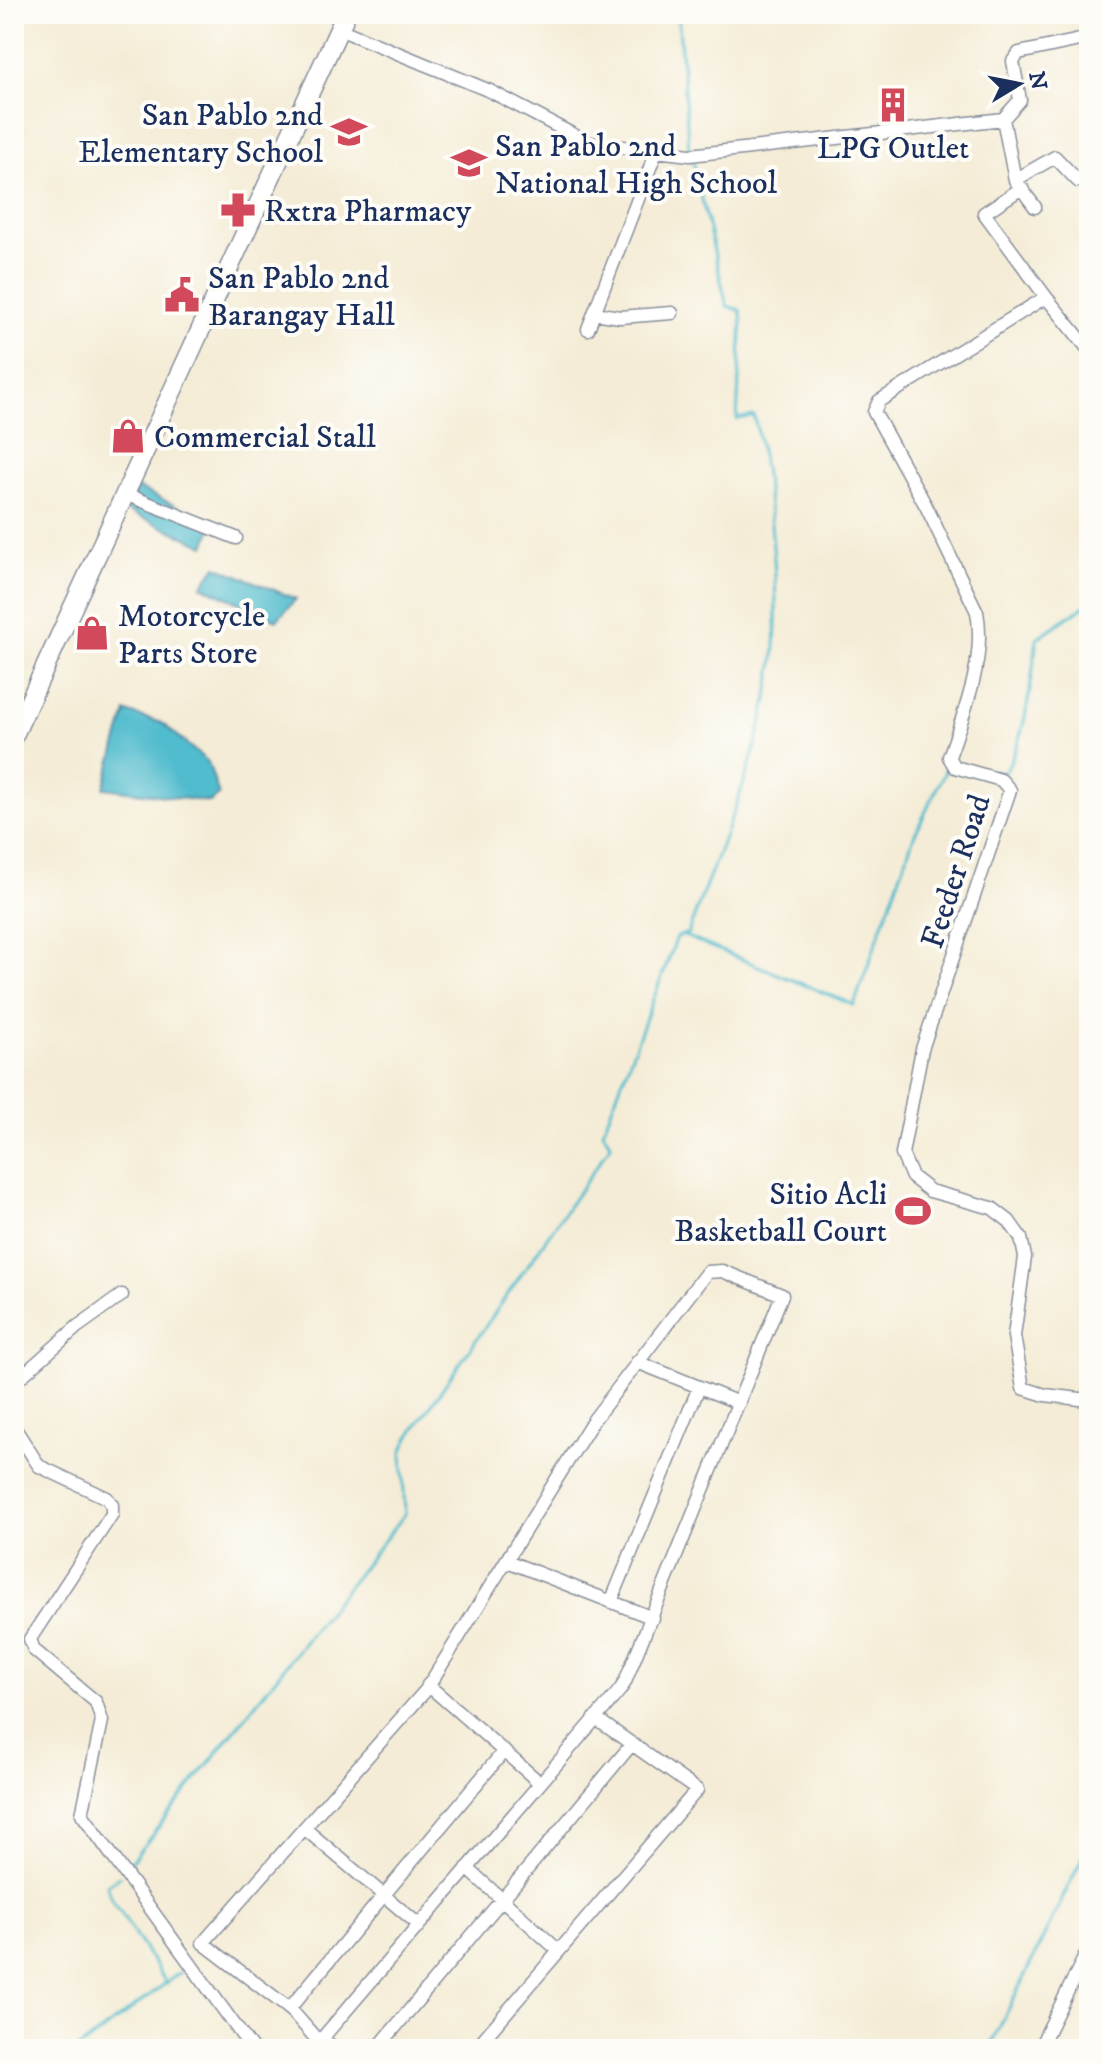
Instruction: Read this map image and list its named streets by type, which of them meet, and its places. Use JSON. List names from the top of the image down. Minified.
{"streets":{"street":["Feeder Road"]},"places":{"building":["LPG Outlet"],"school or university":["San Pablo 2nd Elementary School","San Pablo 2nd National High School"],"pharmacy":["Rxtra Pharmacy"],"public building":["San Pablo 2nd Barangay Hall"],"shop":["Commercial Stall","Motorcycle Parts Store"],"sports":["Sitio Acli Basketball Court"]},"north":"right"}
